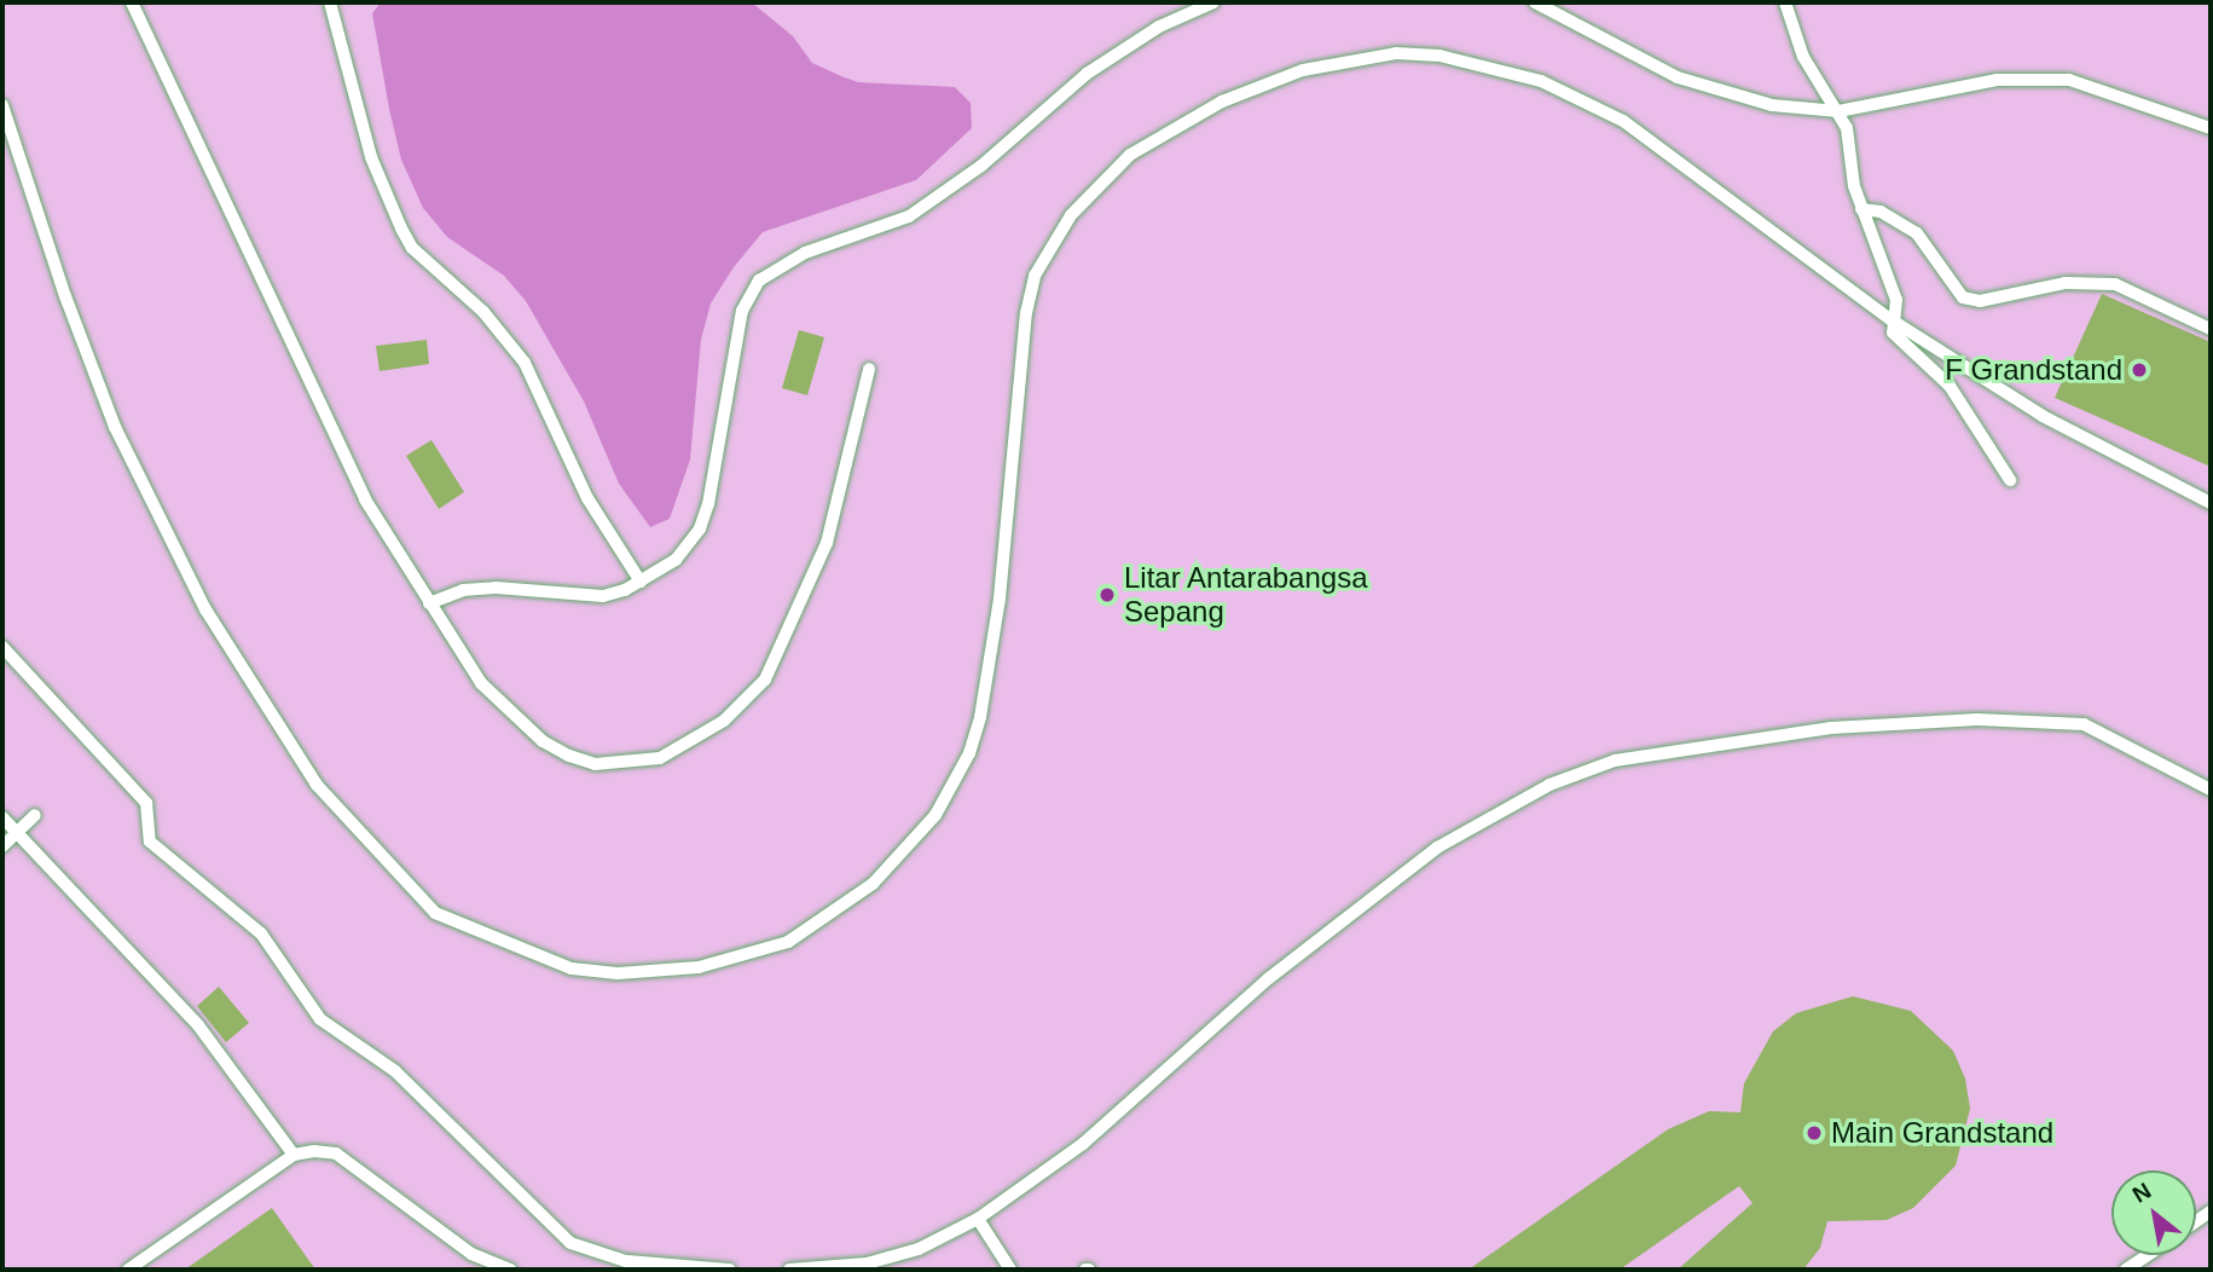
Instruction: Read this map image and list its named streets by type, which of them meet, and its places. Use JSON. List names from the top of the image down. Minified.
{"places":["F Grandstand","Litar Antarabangsa Sepang","Main Grandstand"],"north":"top left"}
